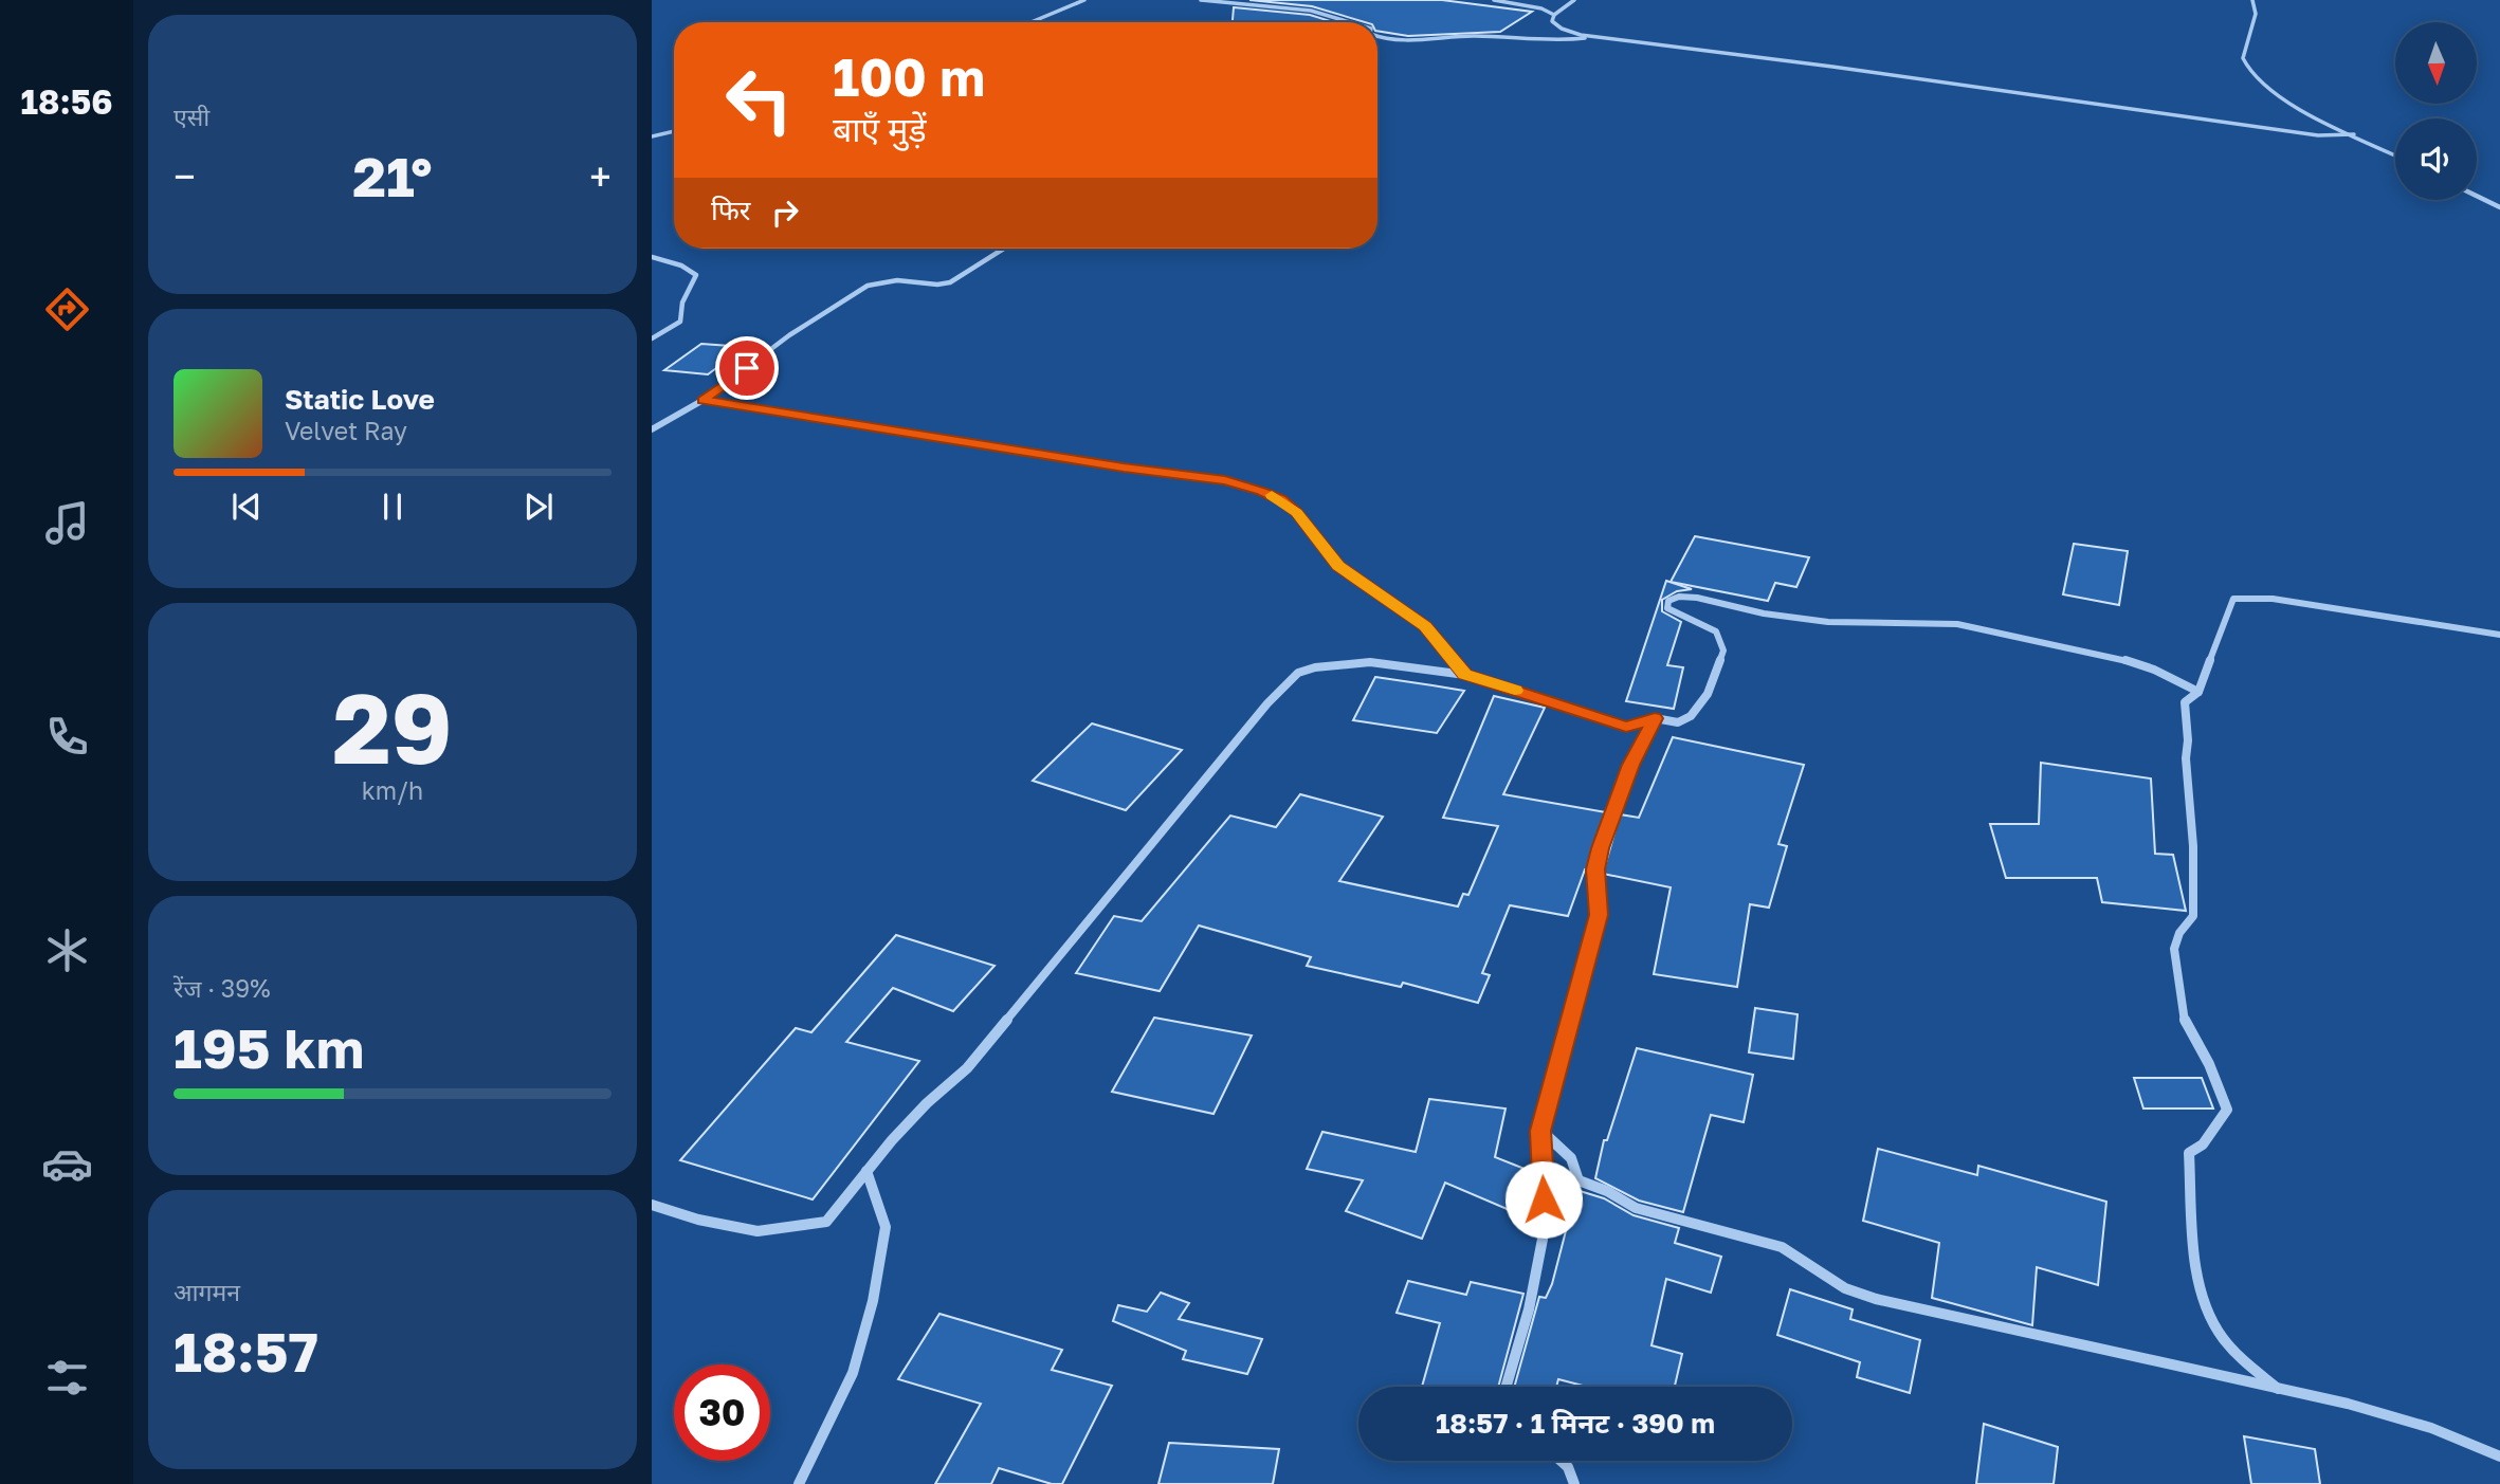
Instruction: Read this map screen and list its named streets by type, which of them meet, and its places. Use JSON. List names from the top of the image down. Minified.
{"north":"bottom","page":{"tabs":"18:56","tile":["एसी",["29","km/h"],["रेंज · 39%","195 km"],["आगमन","18:57"]],"turn":["100 m","बाएँ मुड़ें"],"heat":["−","21°","+"],"then":"फिर","song":["Static Love","Velvet Ray"],"limit":"30","trip":"18:57 · 1 मिनट · 390 m"}}
